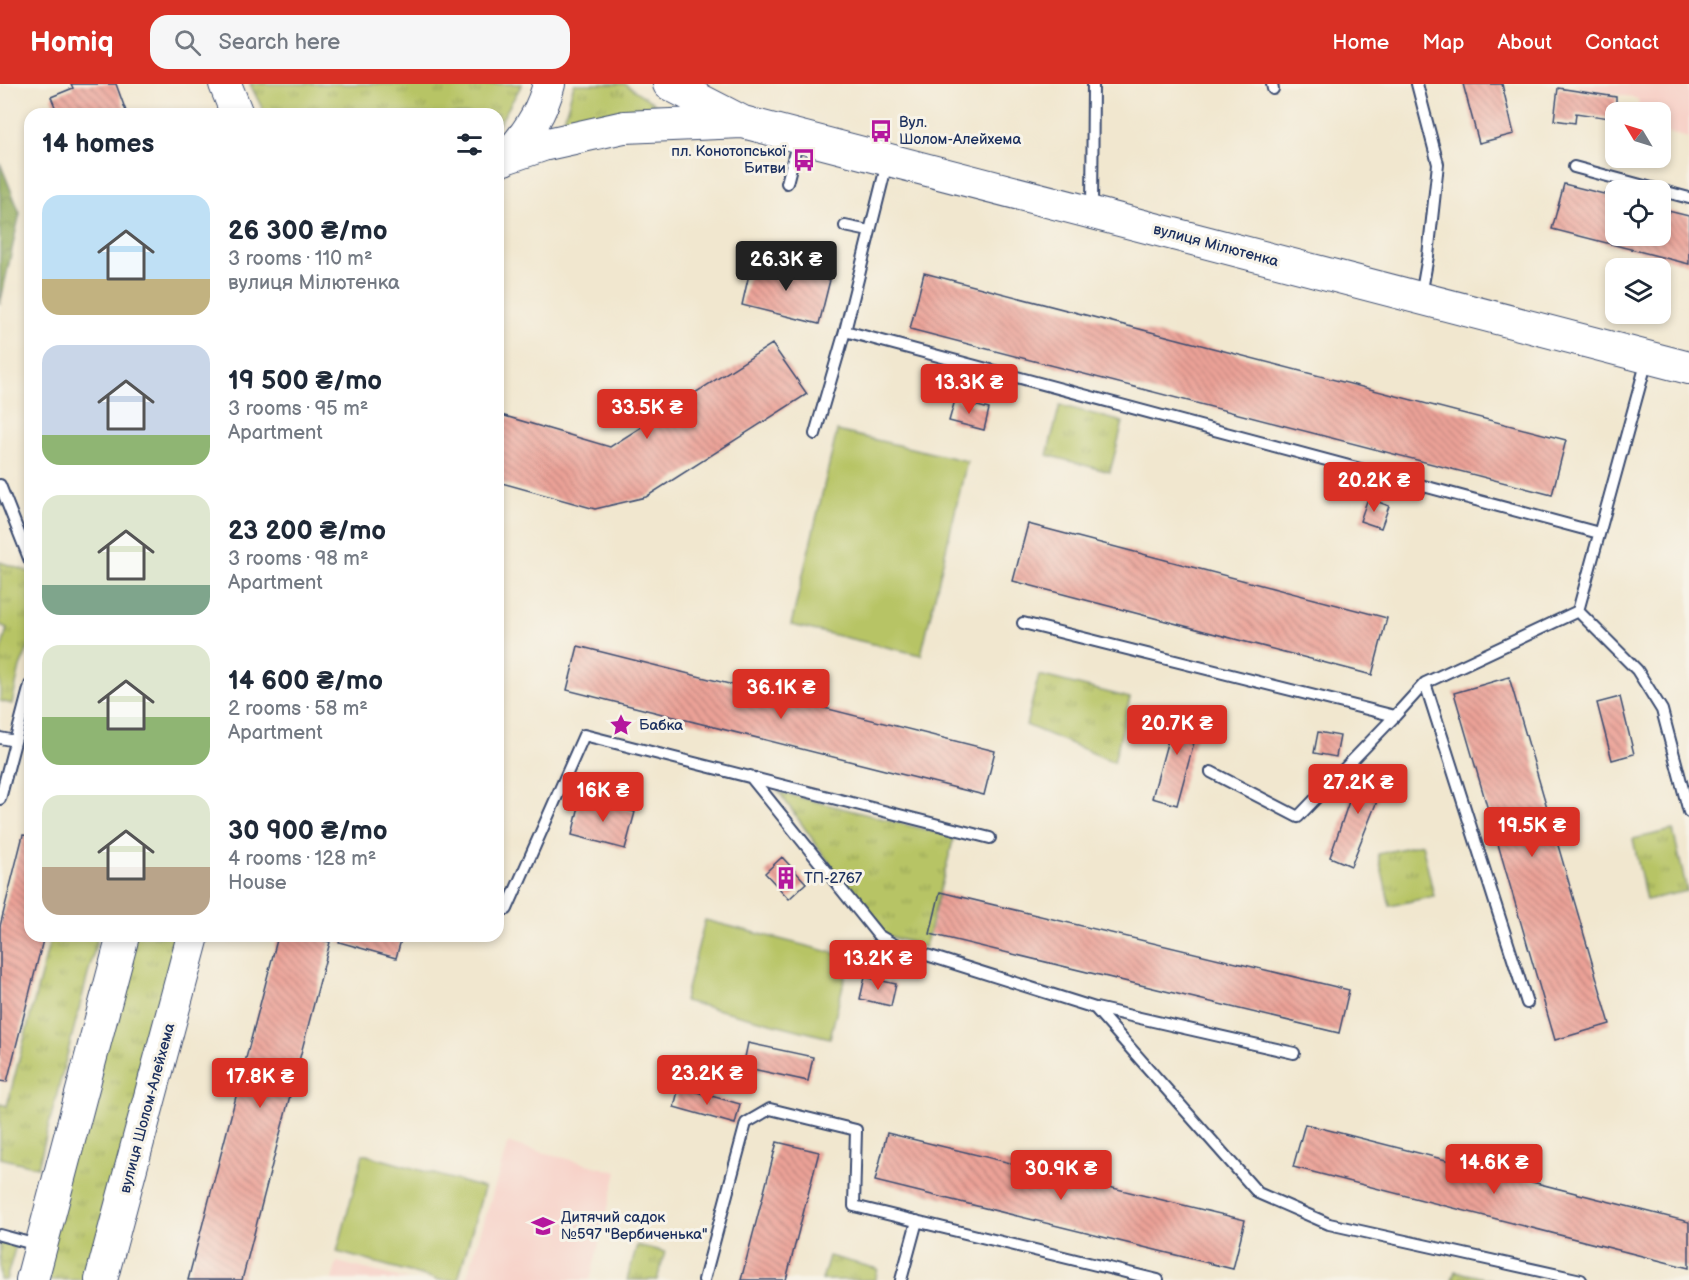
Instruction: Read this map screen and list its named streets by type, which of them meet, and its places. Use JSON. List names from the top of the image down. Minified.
{"streets":{"street":["вулиця Мілютенка","вулиця Шолом-Алейхема"]},"places":{"bus stop":["Вул. Шолом-Алейхема","пл. Конотопської Битви"],"place":["Бабка"],"building":["ТП-2767"],"school or university":["Дитячий садок №597 \"Вербиченька\""]},"north":"top left","page":{"header":"Homiq","search":"Search here","nav":["Home","Map","About","Contact"],"heading":"14 homes","list":[{"name":"26 300 ₴/mo","note":"3 rooms · 110 m² · вулиця Мілютенка"},{"name":"19 500 ₴/mo","note":"3 rooms · 95 m² · Apartment"},{"name":"23 200 ₴/mo","note":"3 rooms · 98 m² · Apartment"},{"name":"14 600 ₴/mo","note":"2 rooms · 58 m² · Apartment"},{"name":"30 900 ₴/mo","note":"4 rooms · 128 m² · House"}],"price":["26.3K ₴","13.3K ₴","33.5K ₴","20.2K ₴","36.1K ₴","20.7K ₴","27.2K ₴","16K ₴","19.5K ₴","13.2K ₴","23.2K ₴","17.8K ₴","14.6K ₴","30.9K ₴"]}}
